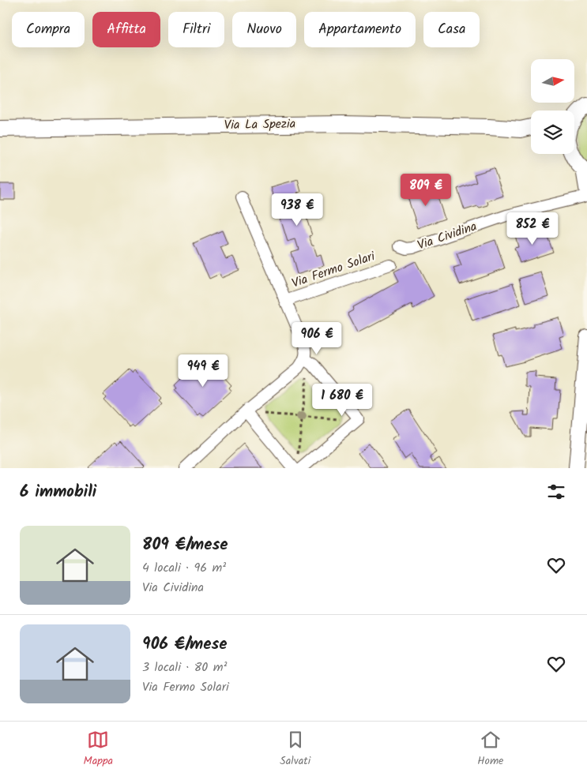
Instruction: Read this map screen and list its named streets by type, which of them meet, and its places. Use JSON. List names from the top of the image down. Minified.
{"streets":{"main road":["Via La Spezia"],"street":["Via Cividina","Via Fermo Solari"]},"north":"right","page":{"chip":["Compra","Affitta","Filtri","Nuovo","Appartamento","Casa"],"price":["809 €","938 €","852 €","906 €","949 €","1 680 €"],"heading":"6 immobili","list":[{"name":"809 €/mese","note":"4 locali · 96 m² · Via Cividina"},{"name":"906 €/mese","note":"3 locali · 80 m² · Via Fermo Solari"}],"tabs":["Mappa","Salvati","Home"]}}
